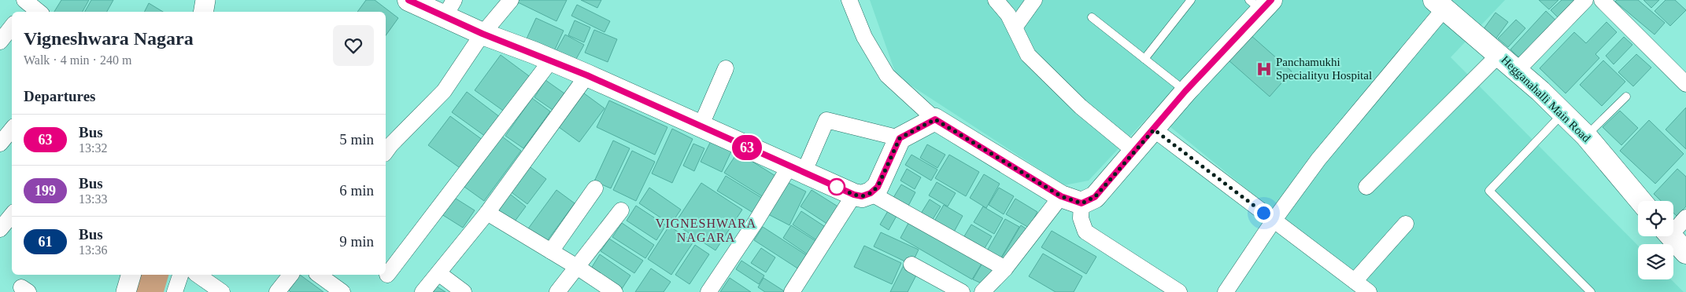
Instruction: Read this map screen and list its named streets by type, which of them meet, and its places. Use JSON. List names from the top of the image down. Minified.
{"streets":{"main road":["Hegganahalli Main Road"]},"districts":["VIGNESHWARA NAGARA"],"places":{"hospital":["Panchamukhi Specialityu Hospital"]},"lines":["bus line 63"],"page":{"on_map":"63","heading":[["Vigneshwara Nagara","Walk · 4 min · 240 m"],"Departures"],"list":[{"mark":"63","name":"Bus","note":"13:32","value":"5 min"},{"mark":"199","name":"Bus","note":"13:33","value":"6 min"},{"mark":"61","name":"Bus","note":"13:36","value":"9 min"}]}}
